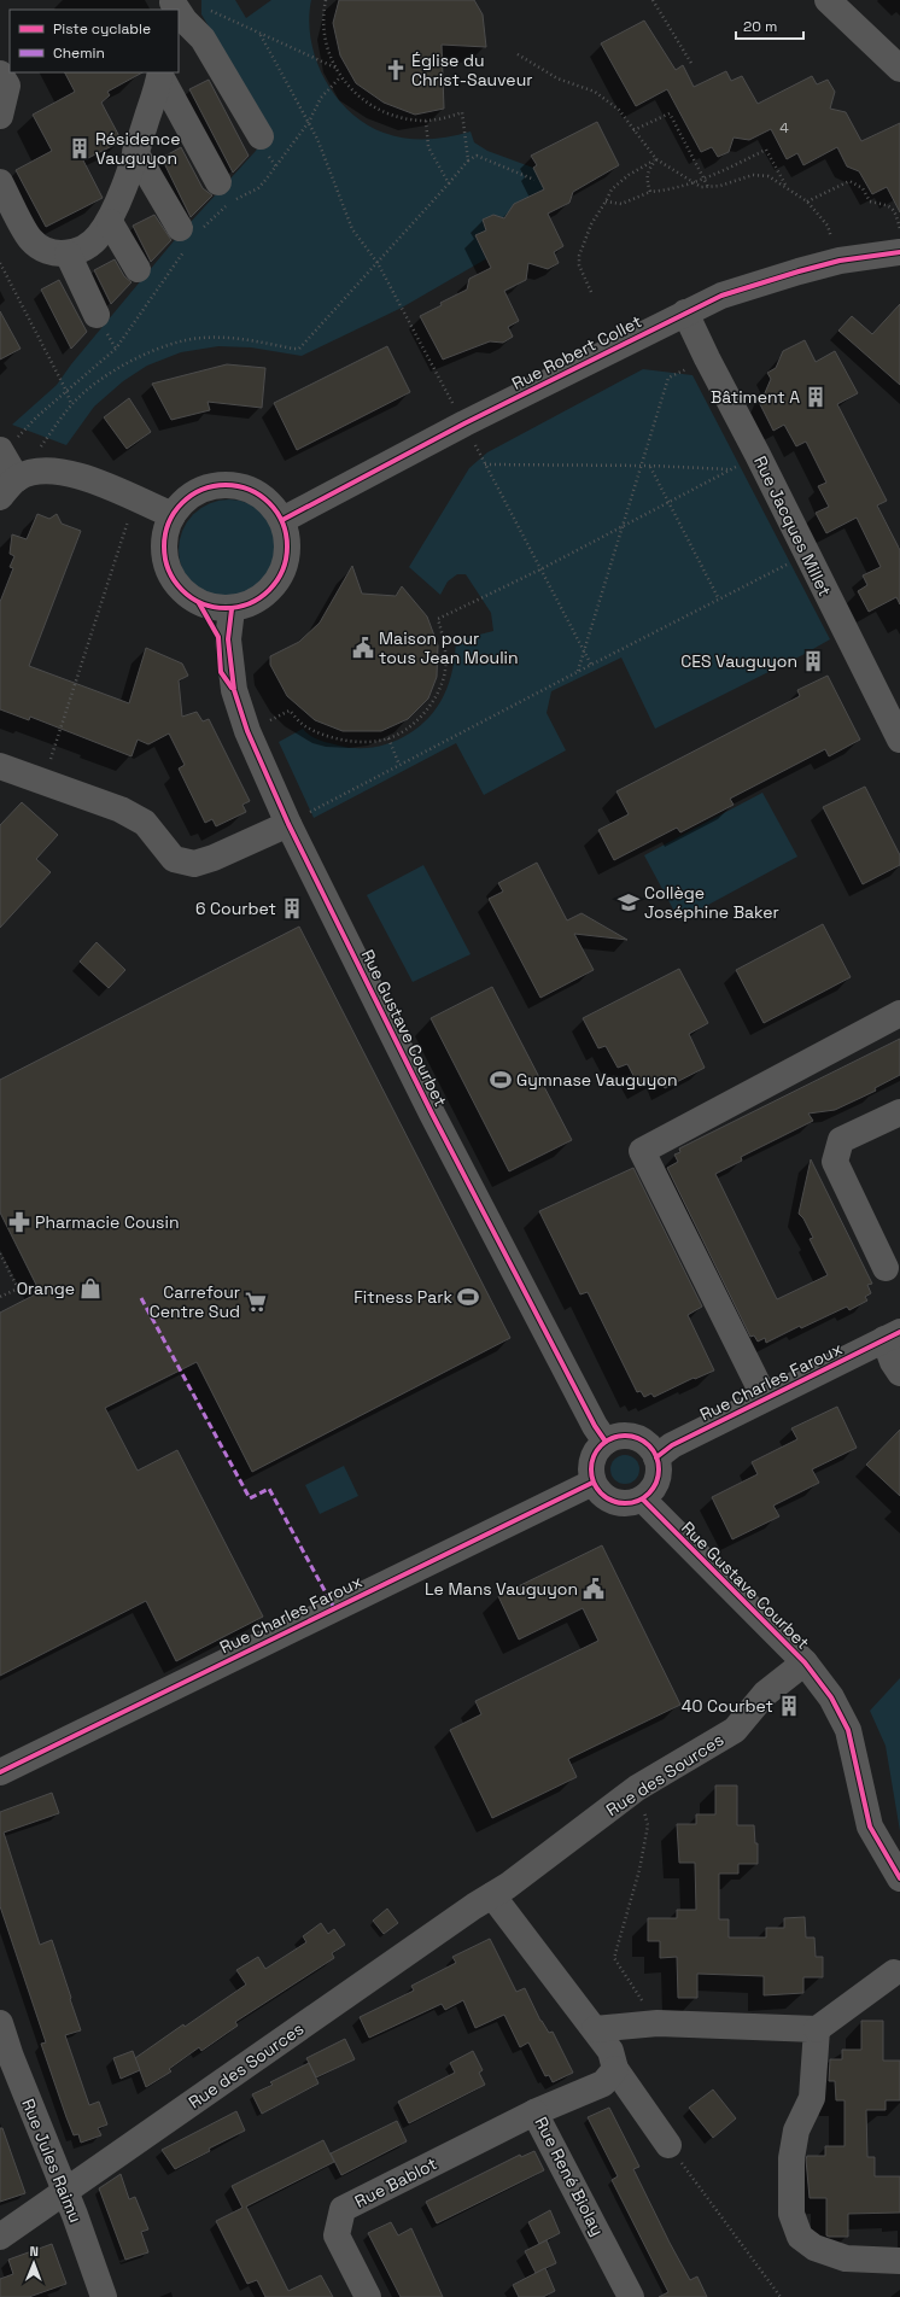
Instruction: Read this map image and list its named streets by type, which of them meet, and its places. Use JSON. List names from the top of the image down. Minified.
{"streets":{"street":["Rue Robert Collet","Rue Jacques Millet","Rue Gustave Courbet","Rue Charles Faroux","Rue des Sources","Rue Jules Raimu","Rue René Biolay","Rue Bablot"]},"crossings":[["Rue Robert Collet","Rue Jacques Millet"],["Rue Robert Collet","Rue Gustave Courbet"],["Rue Gustave Courbet","Rue Charles Faroux"],["Rue Gustave Courbet","Rue des Sources"],["Rue des Sources","Rue Jules Raimu"],["Rue René Biolay","Rue Bablot"]],"places":{"church":["Église du Christ-Sauveur"],"building":["Résidence Vauguyon","Bâtiment A","CES Vauguyon","6 Courbet","40 Courbet"],"public building":["Maison pour tous Jean Moulin","Le Mans Vauguyon"],"school or university":["Collège Joséphine Baker"],"sports":["Gymnase Vauguyon","Fitness Park"],"pharmacy":["Pharmacie Cousin"],"shop":["Orange"],"supermarket":["Carrefour Centre Sud"]},"house_numbers":["4"],"legend":["Piste cyclable","Chemin"],"scale_bar":"20 m","north":"top"}
